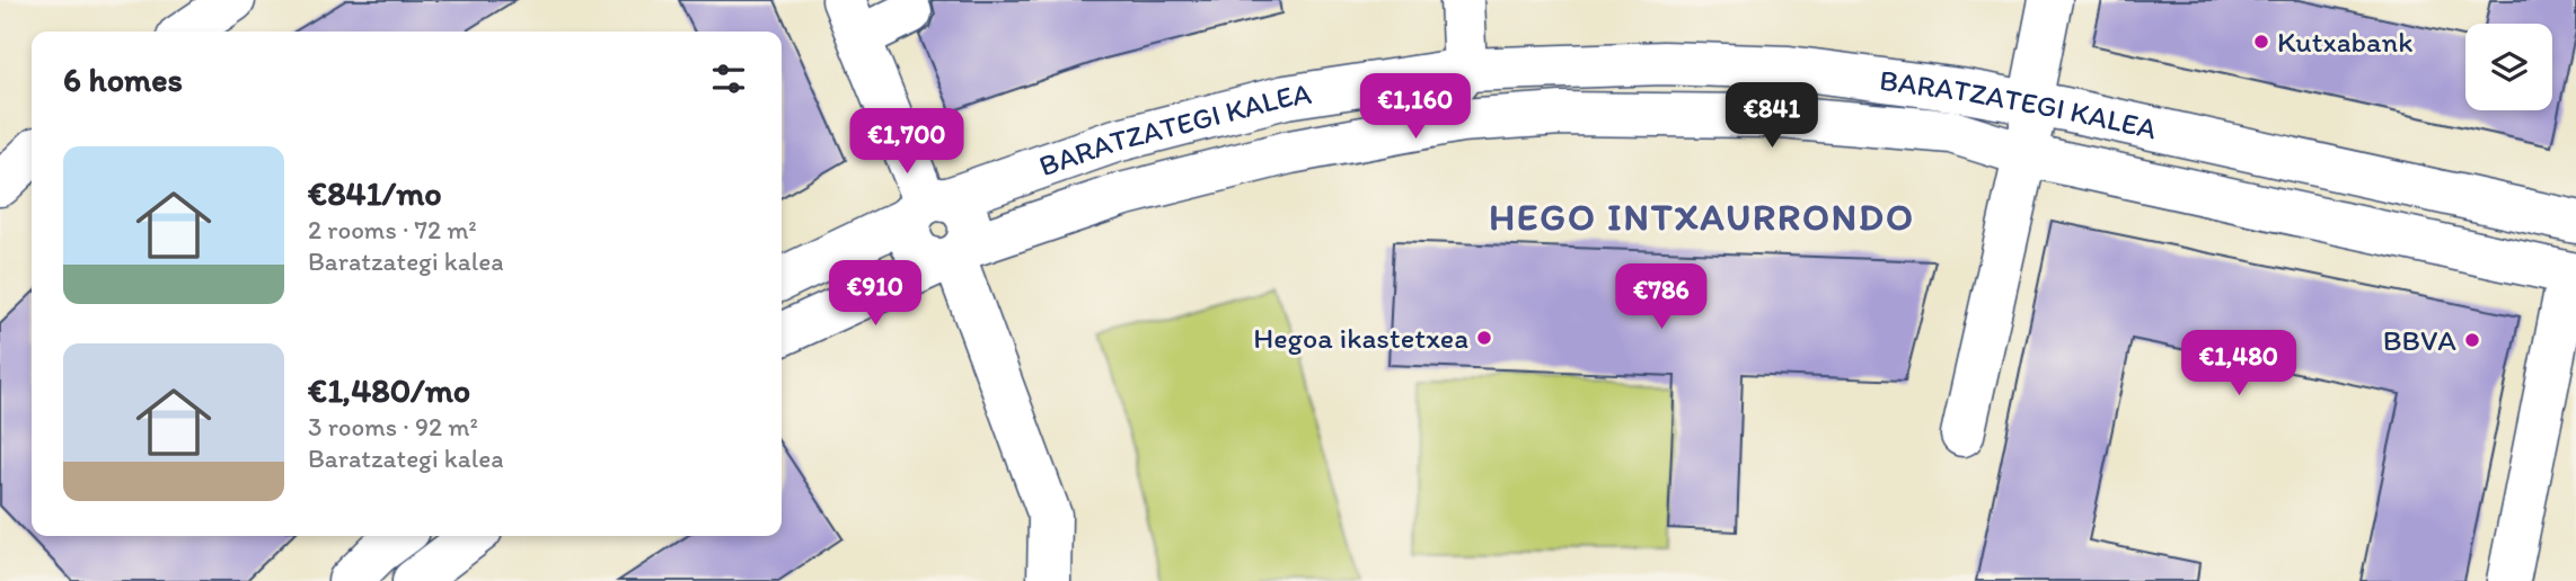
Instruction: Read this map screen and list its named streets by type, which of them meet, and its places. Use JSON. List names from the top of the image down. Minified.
{"streets":{"street":["BARATZATEGI KALEA"]},"districts":["HEGO INTXAURRONDO"],"places":["Kutxabank","Hegoa ikastetxea","BBVA"],"page":{"heading":"6 homes","price":["€1,160","€841","€1,700","€910","€786","€1,480"],"list":[{"name":"€841/mo","note":"2 rooms · 72 m² · Baratzategi kalea"},{"name":"€1,480/mo","note":"3 rooms · 92 m² · Baratzategi kalea"}]}}
